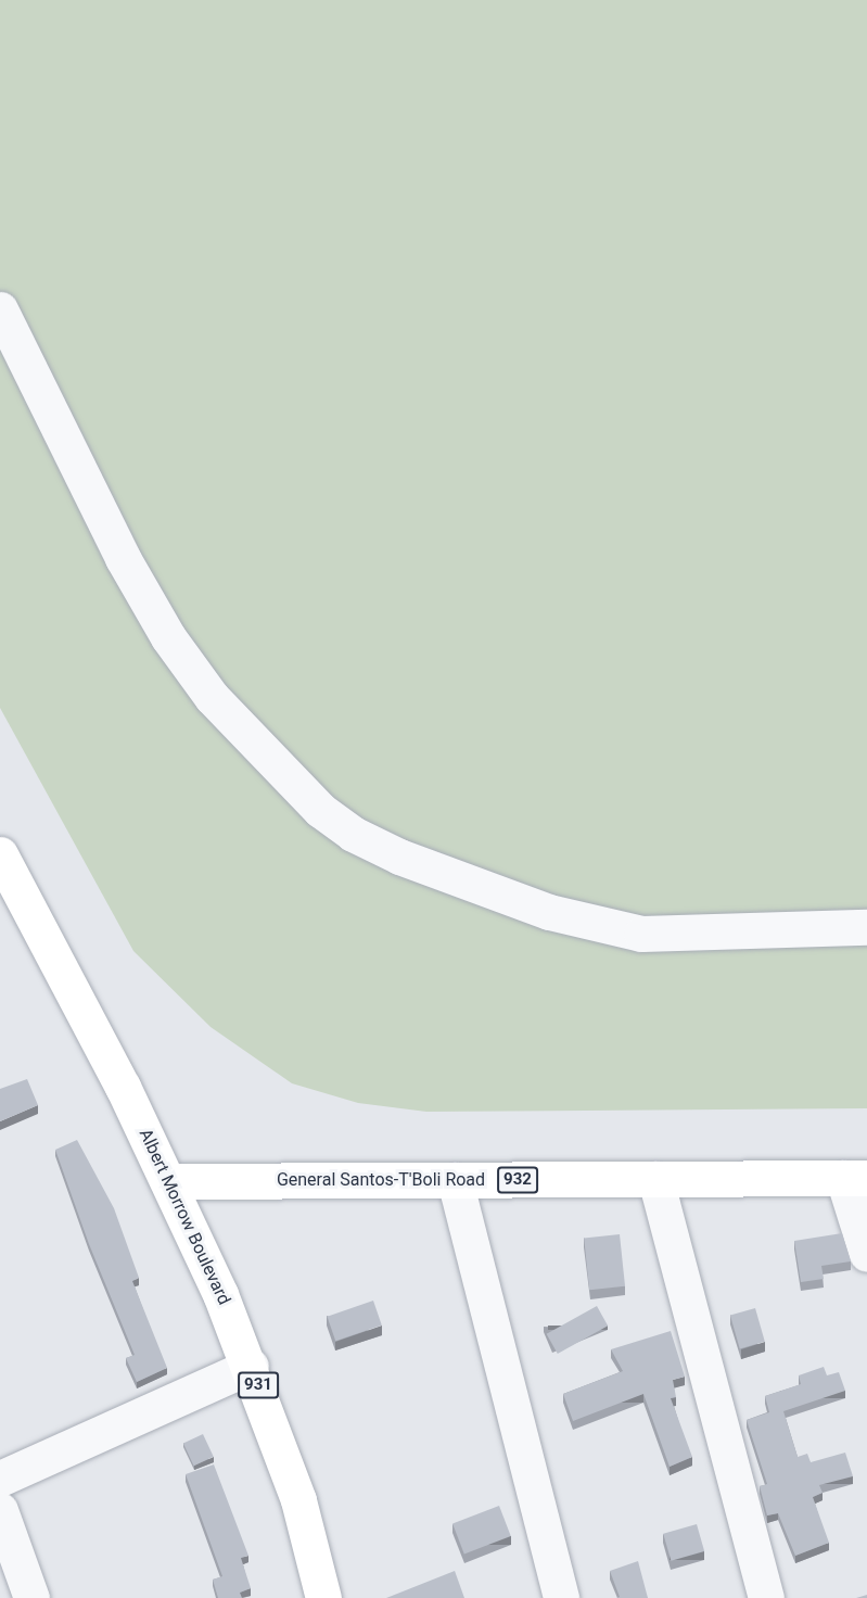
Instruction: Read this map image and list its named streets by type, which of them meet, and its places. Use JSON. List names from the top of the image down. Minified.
{"streets":{"main road":["General Santos-T'Boli Road","932","Albert Morrow Boulevard","931"]},"crossings":[["General Santos-T'Boli Road","Albert Morrow Boulevard"]]}
